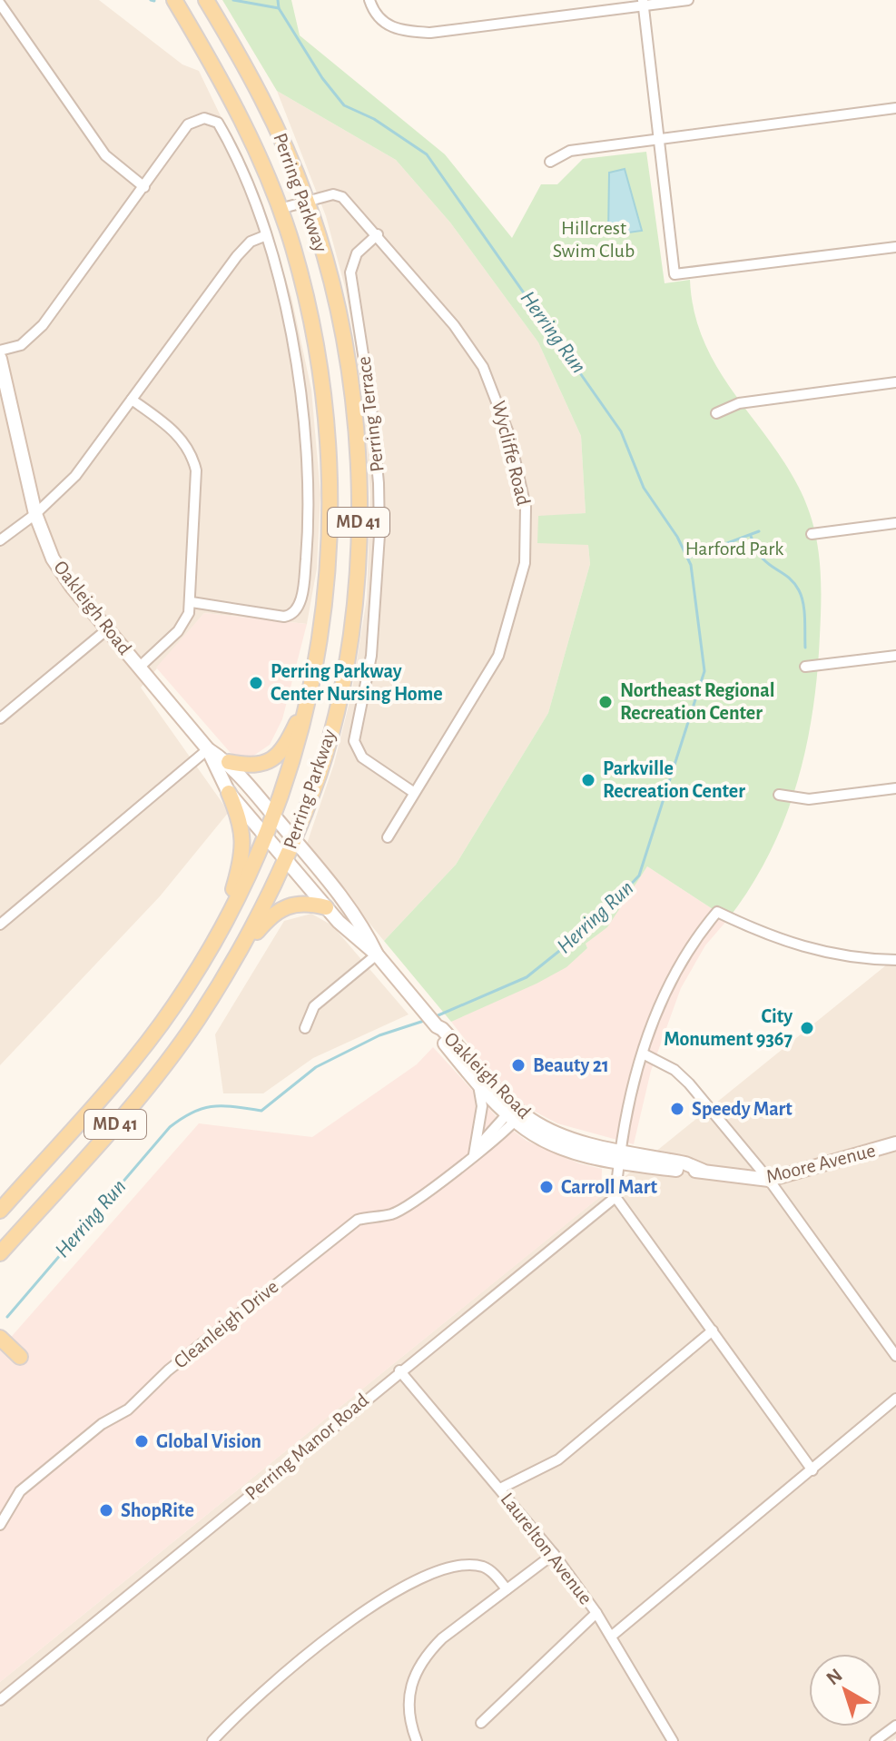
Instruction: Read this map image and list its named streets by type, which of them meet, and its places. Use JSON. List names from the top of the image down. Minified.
{"streets":{"main road":["Perring Parkway","MD 41"],"street":["Perring Terrace","Wycliffe Road","Oakleigh Road","Moore Avenue","Cleanleigh Drive","Perring Manor Road","Laurelton Avenue"]},"crossings":[["Perring Parkway","Wycliffe Road"],["Perring Parkway","Oakleigh Road"],["Perring Terrace","Wycliffe Road"],["Oakleigh Road","Moore Avenue"],["Oakleigh Road","Cleanleigh Drive"],["Perring Manor Road","Laurelton Avenue"]],"water":["Herring Run"],"parks":["Hillcrest Swim Club","Harford Park"],"places":["Perring Parkway Center Nursing Home","Northeast Regional Recreation Center","Parkville Recreation Center","City Monument 9367","Beauty 21","Speedy Mart","Carroll Mart","Global Vision","ShopRite"],"north":"top left"}
